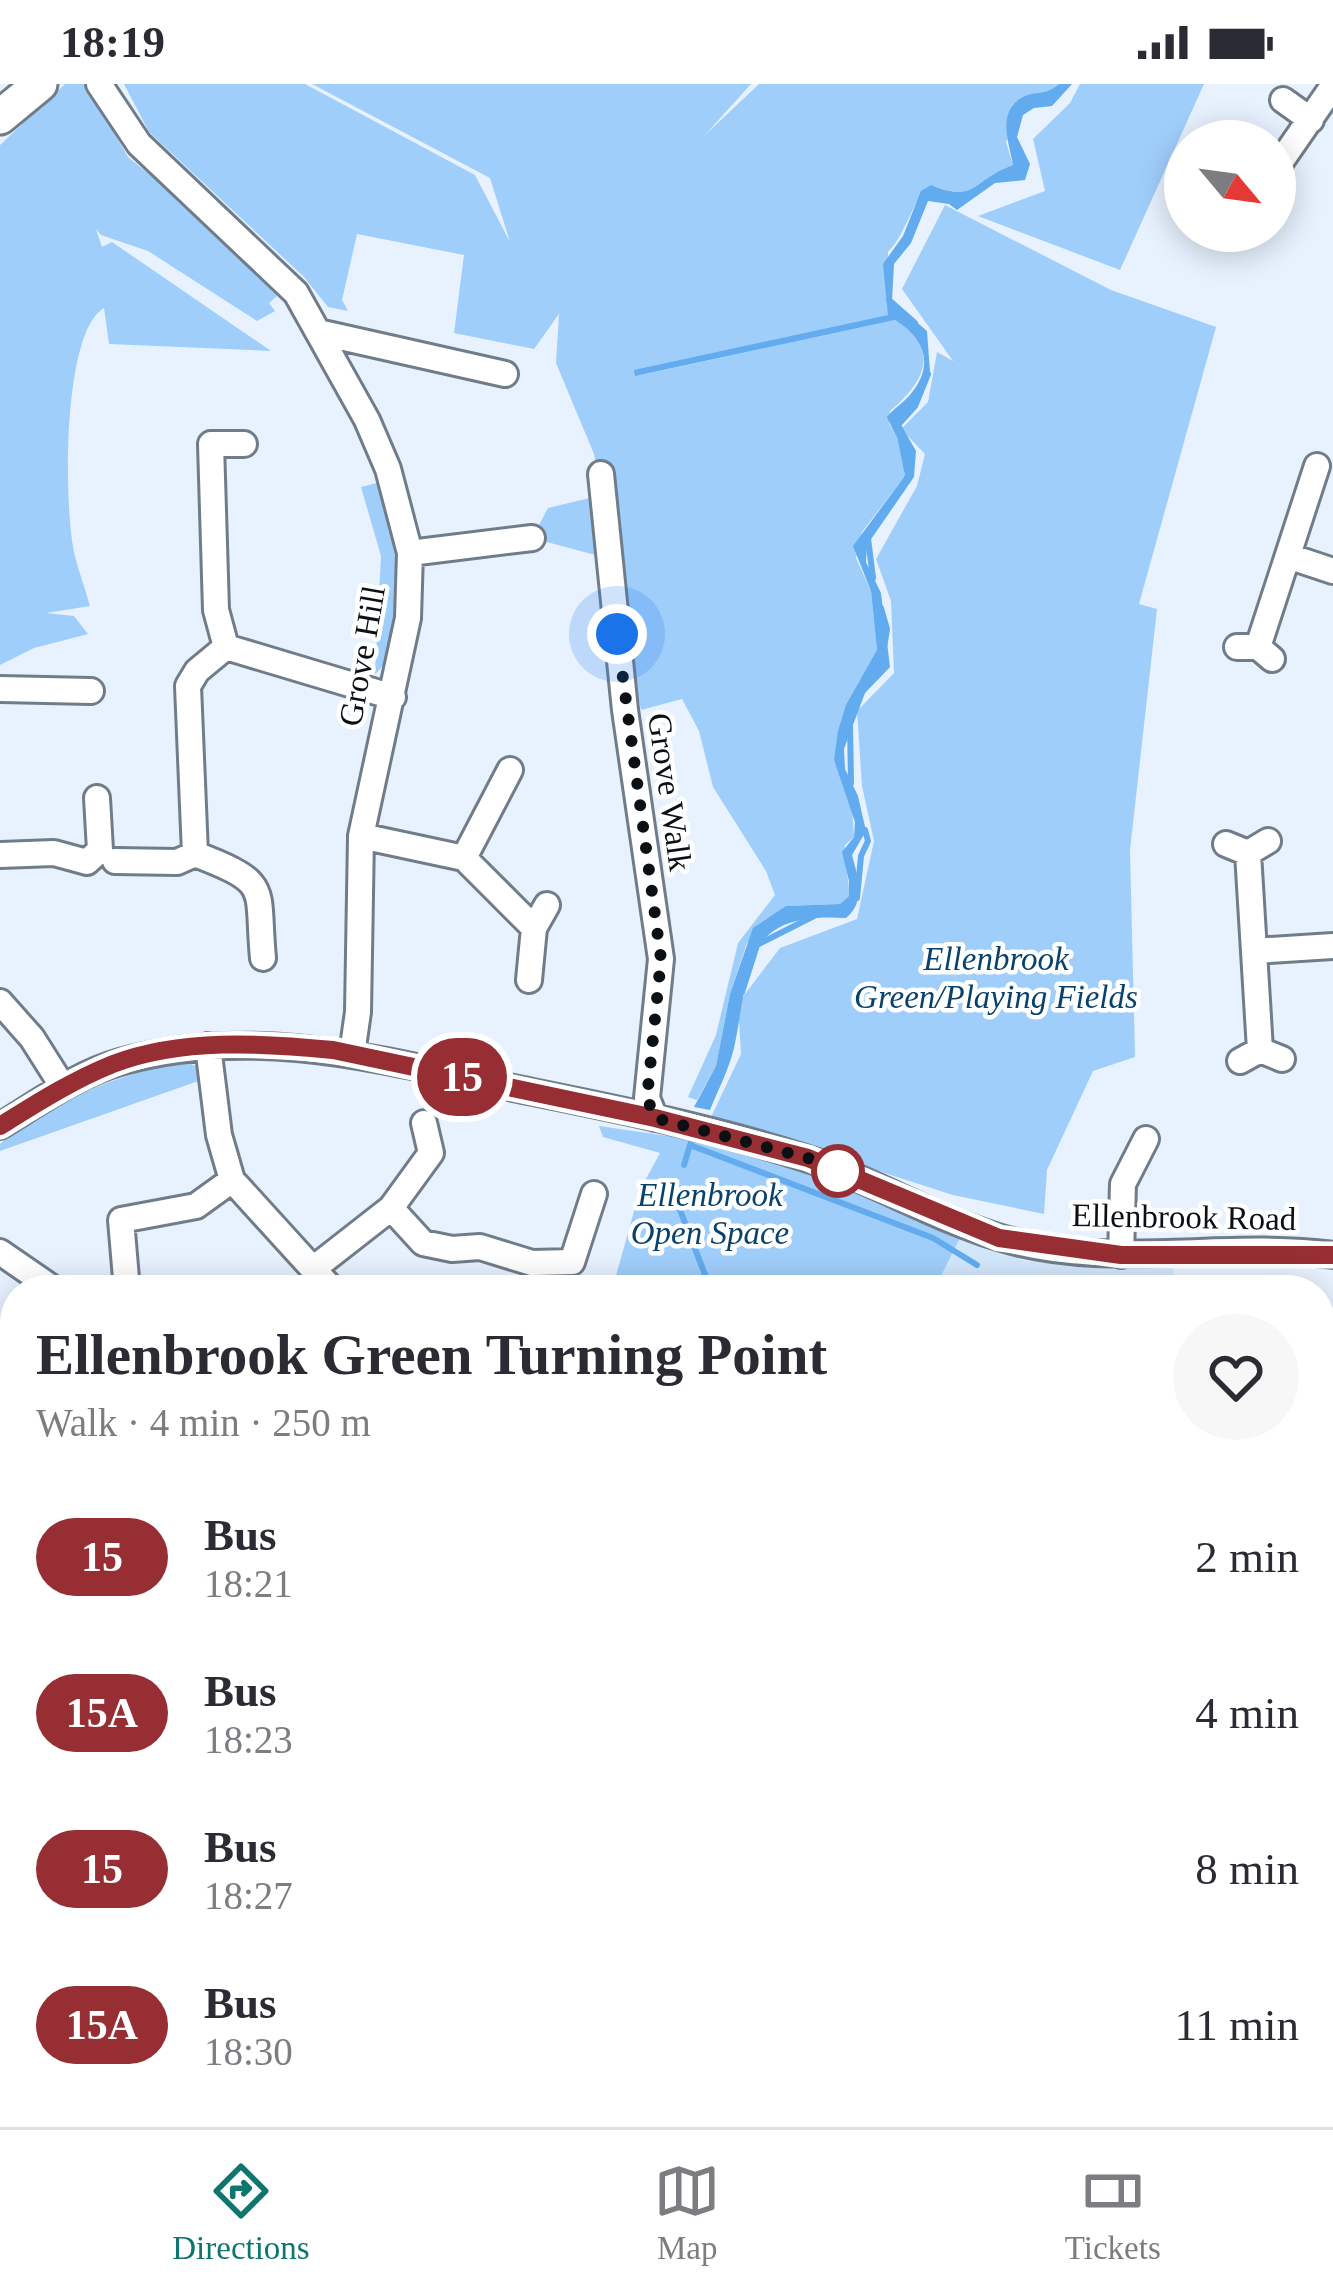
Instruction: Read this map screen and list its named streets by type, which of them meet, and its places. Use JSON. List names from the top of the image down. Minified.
{"streets":{"street":["Grove Hill","Grove Walk","Ellenbrook Road"]},"crossings":[["Grove Hill","Ellenbrook Road"],["Grove Walk","Ellenbrook Road"]],"parks":["Ellenbrook Green/Playing Fields","Ellenbrook Open Space"],"lines":["bus line 15"],"north":"bottom right","page":{"status":"18:19","on_map":"15","heading":["Ellenbrook Green Turning Point","Walk · 4 min · 250 m"],"list":[{"mark":"15","name":"Bus","note":"18:21","value":"2 min"},{"mark":"15A","name":"Bus","note":"18:23","value":"4 min"},{"mark":"15","name":"Bus","note":"18:27","value":"8 min"},{"mark":"15A","name":"Bus","note":"18:30","value":"11 min"}],"tabs":["Directions","Map","Tickets"]}}
